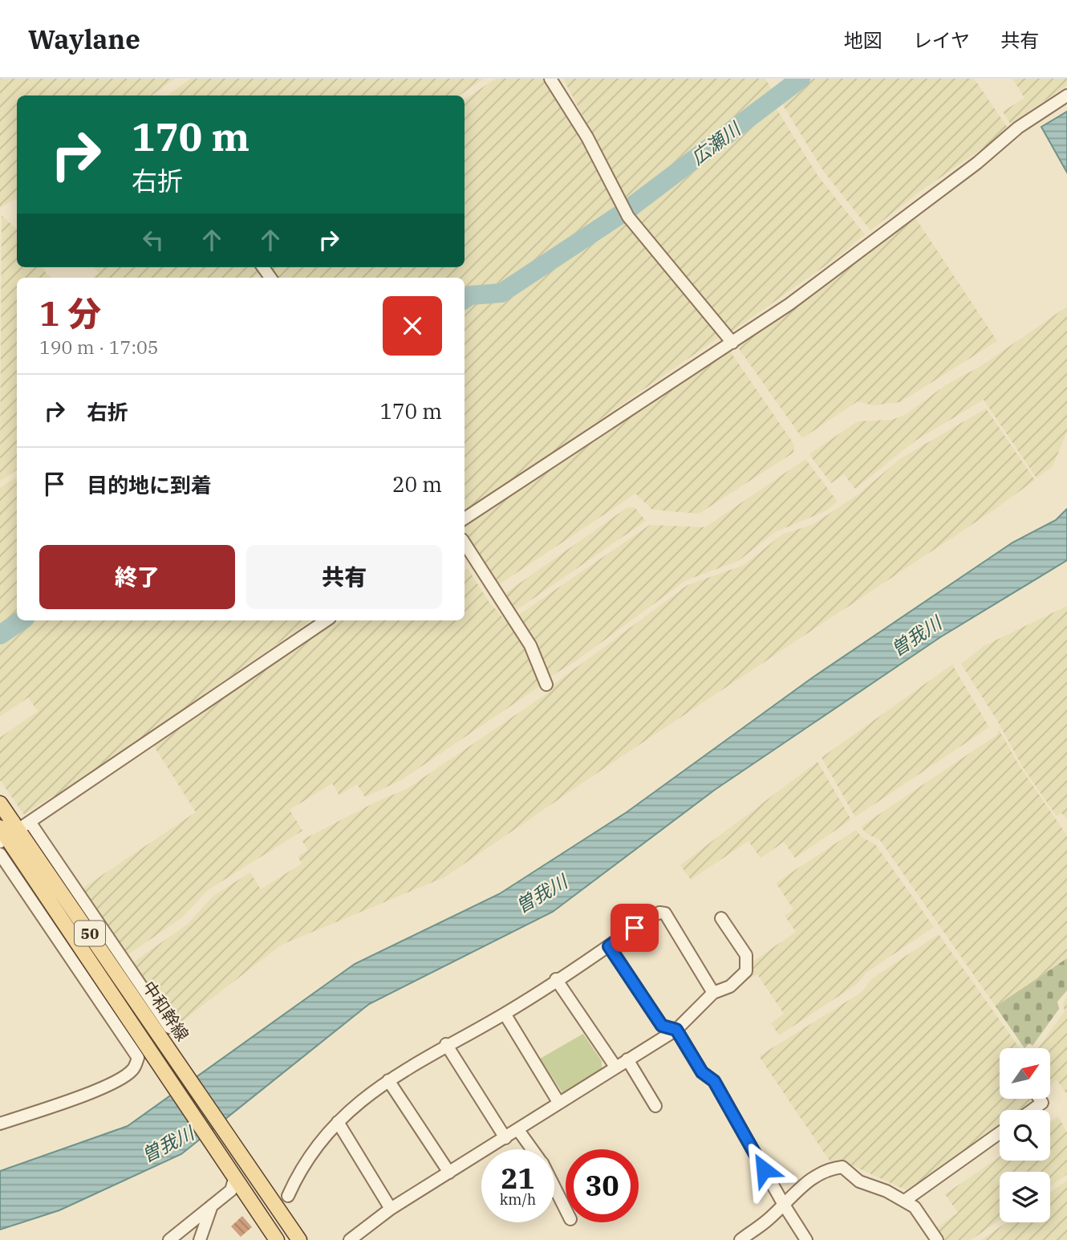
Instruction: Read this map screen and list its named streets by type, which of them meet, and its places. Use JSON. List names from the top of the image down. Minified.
{"streets":{"main road":["50","中和幹線"]},"water":["広瀬川","曽我川"],"north":"top right","page":{"header":"Waylane","nav":["地図","レイヤ","共有"],"turn":["170 m","右折"],"heading":["1 分","190 m · 17:05"],"list":[{"name":"右折","value":"170 m"},{"name":"目的地に到着","value":"20 m"}],"buttons":["終了","共有"],"speed":"21 km/h","limit":"30"}}
